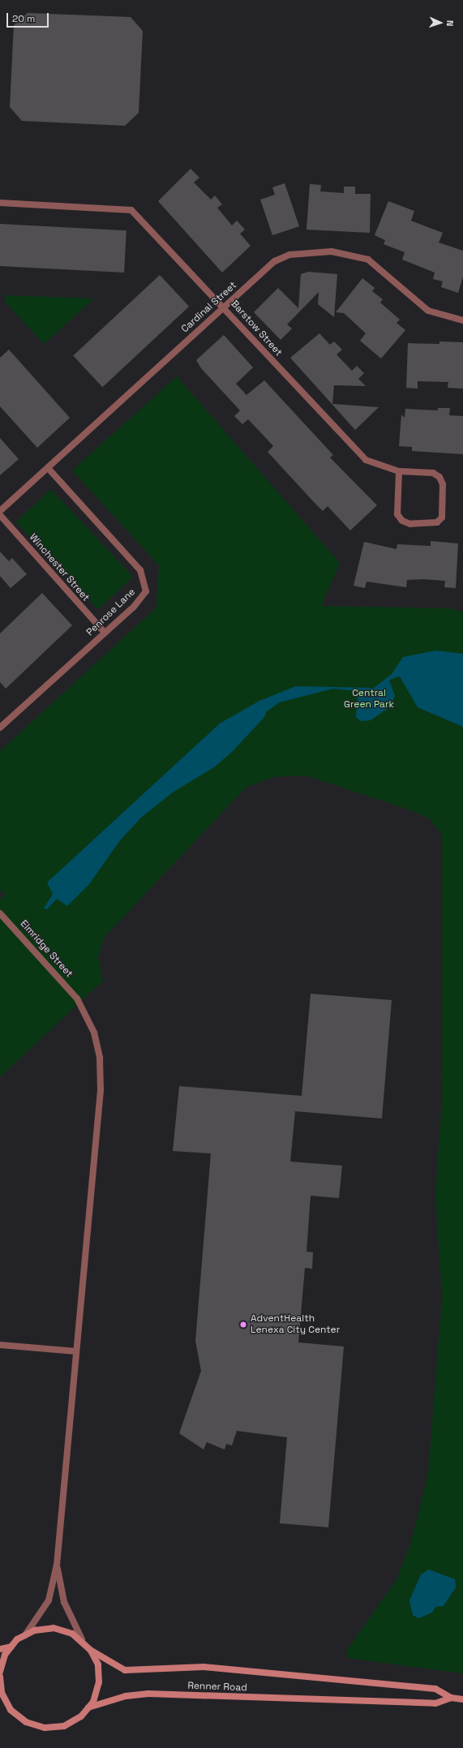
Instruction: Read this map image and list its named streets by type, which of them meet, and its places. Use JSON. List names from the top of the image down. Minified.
{"streets":{"main road":["Renner Road"],"street":["Cardinal Street","Barstow Street","Winchester Street","Penrose Lane","Elmridge Street"]},"crossings":[["Cardinal Street","Barstow Street"],["Cardinal Street","Penrose Lane"],["Winchester Street","Penrose Lane"]],"parks":["Central Green Park"],"places":["AdventHealth Lenexa City Center"],"scale_bar":"20 m","north":"right"}
